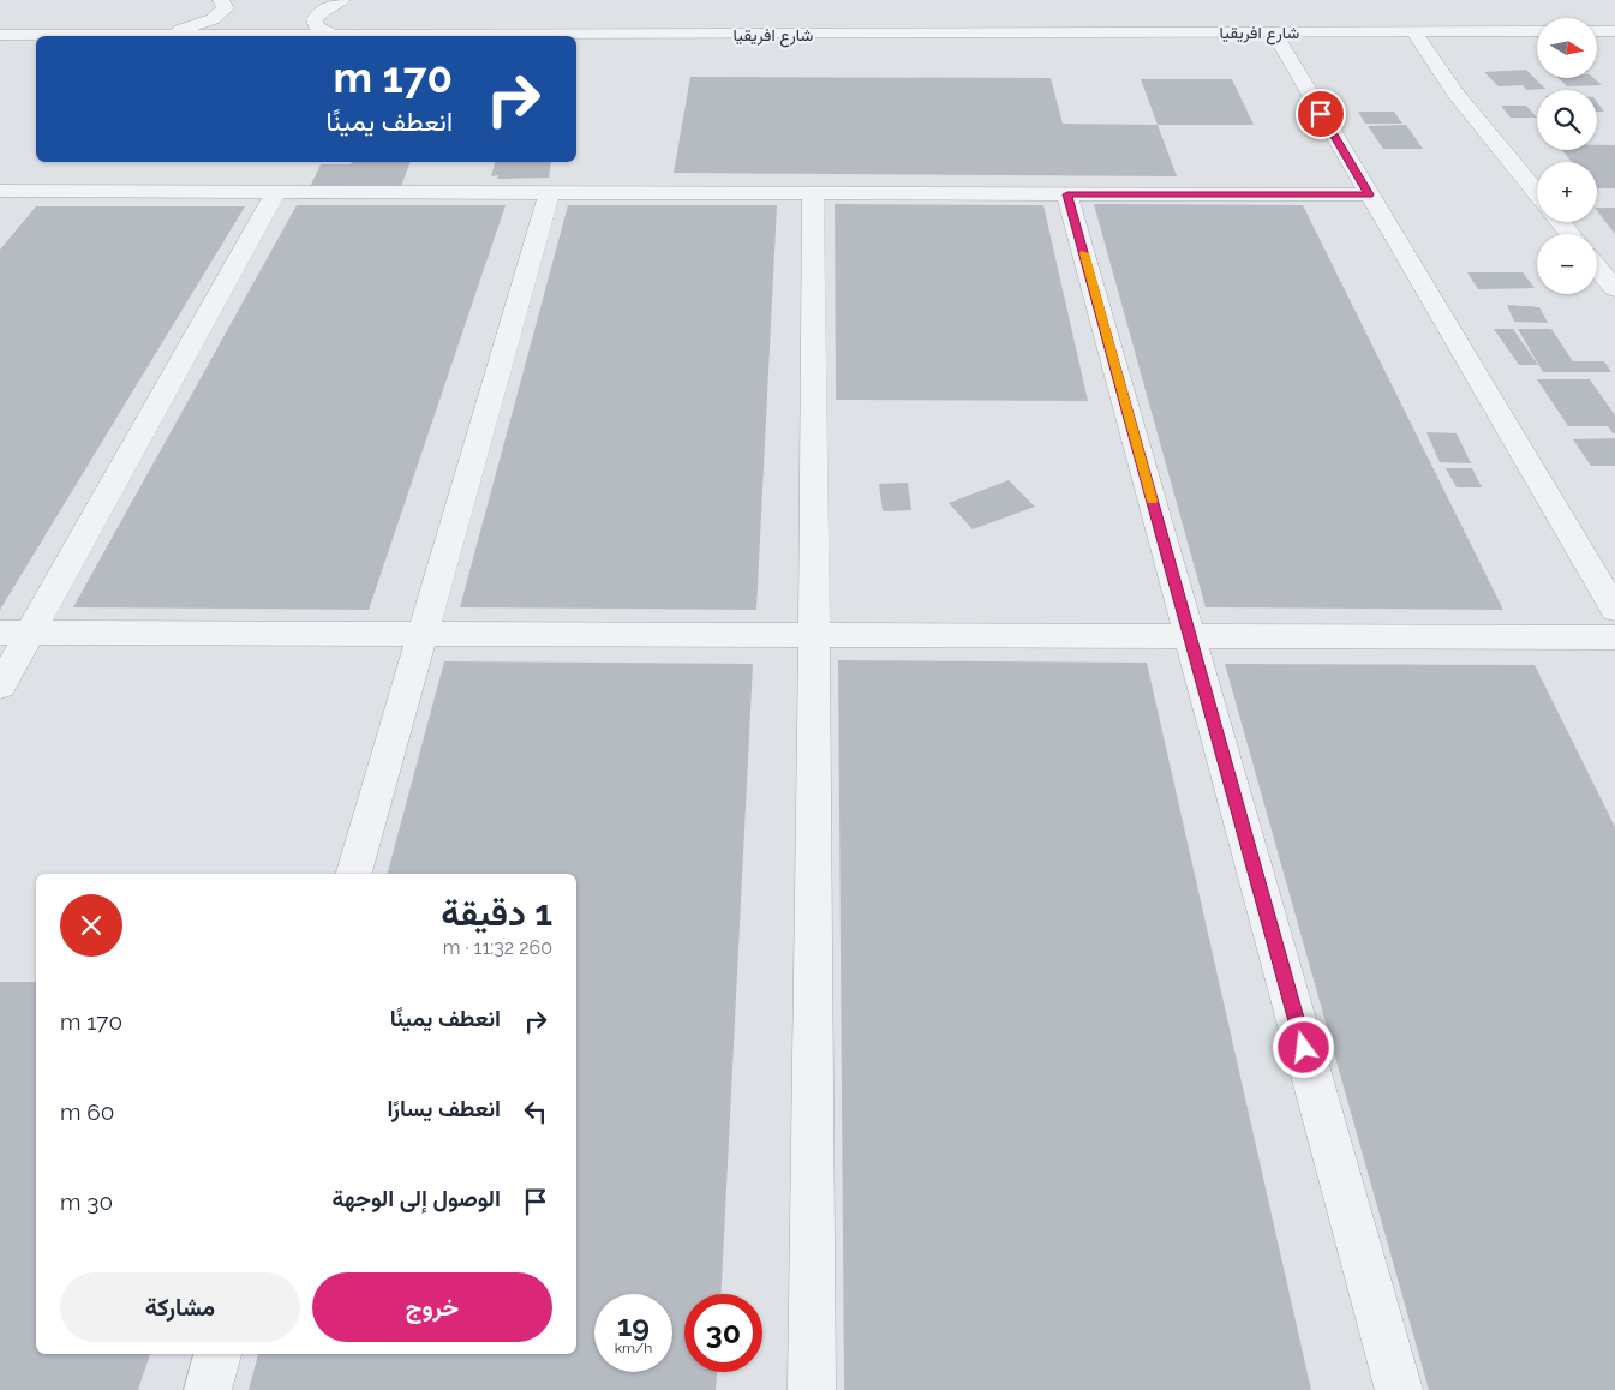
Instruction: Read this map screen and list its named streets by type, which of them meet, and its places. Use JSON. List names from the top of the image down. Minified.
{"streets":{"street":["شارع افريقيا"]},"north":"right","page":{"map_buttons":["+","−"],"turn":["170 m","انعطف يمينًا"],"heading":["1 دقيقة","260 m · 11:32"],"list":[{"name":"انعطف يمينًا","value":"170 m"},{"name":"انعطف يسارًا","value":"60 m"},{"name":"الوصول إلى الوجهة","value":"30 m"}],"buttons":["خروج","مشاركة"],"speed":"19 km/h","limit":"30"}}
